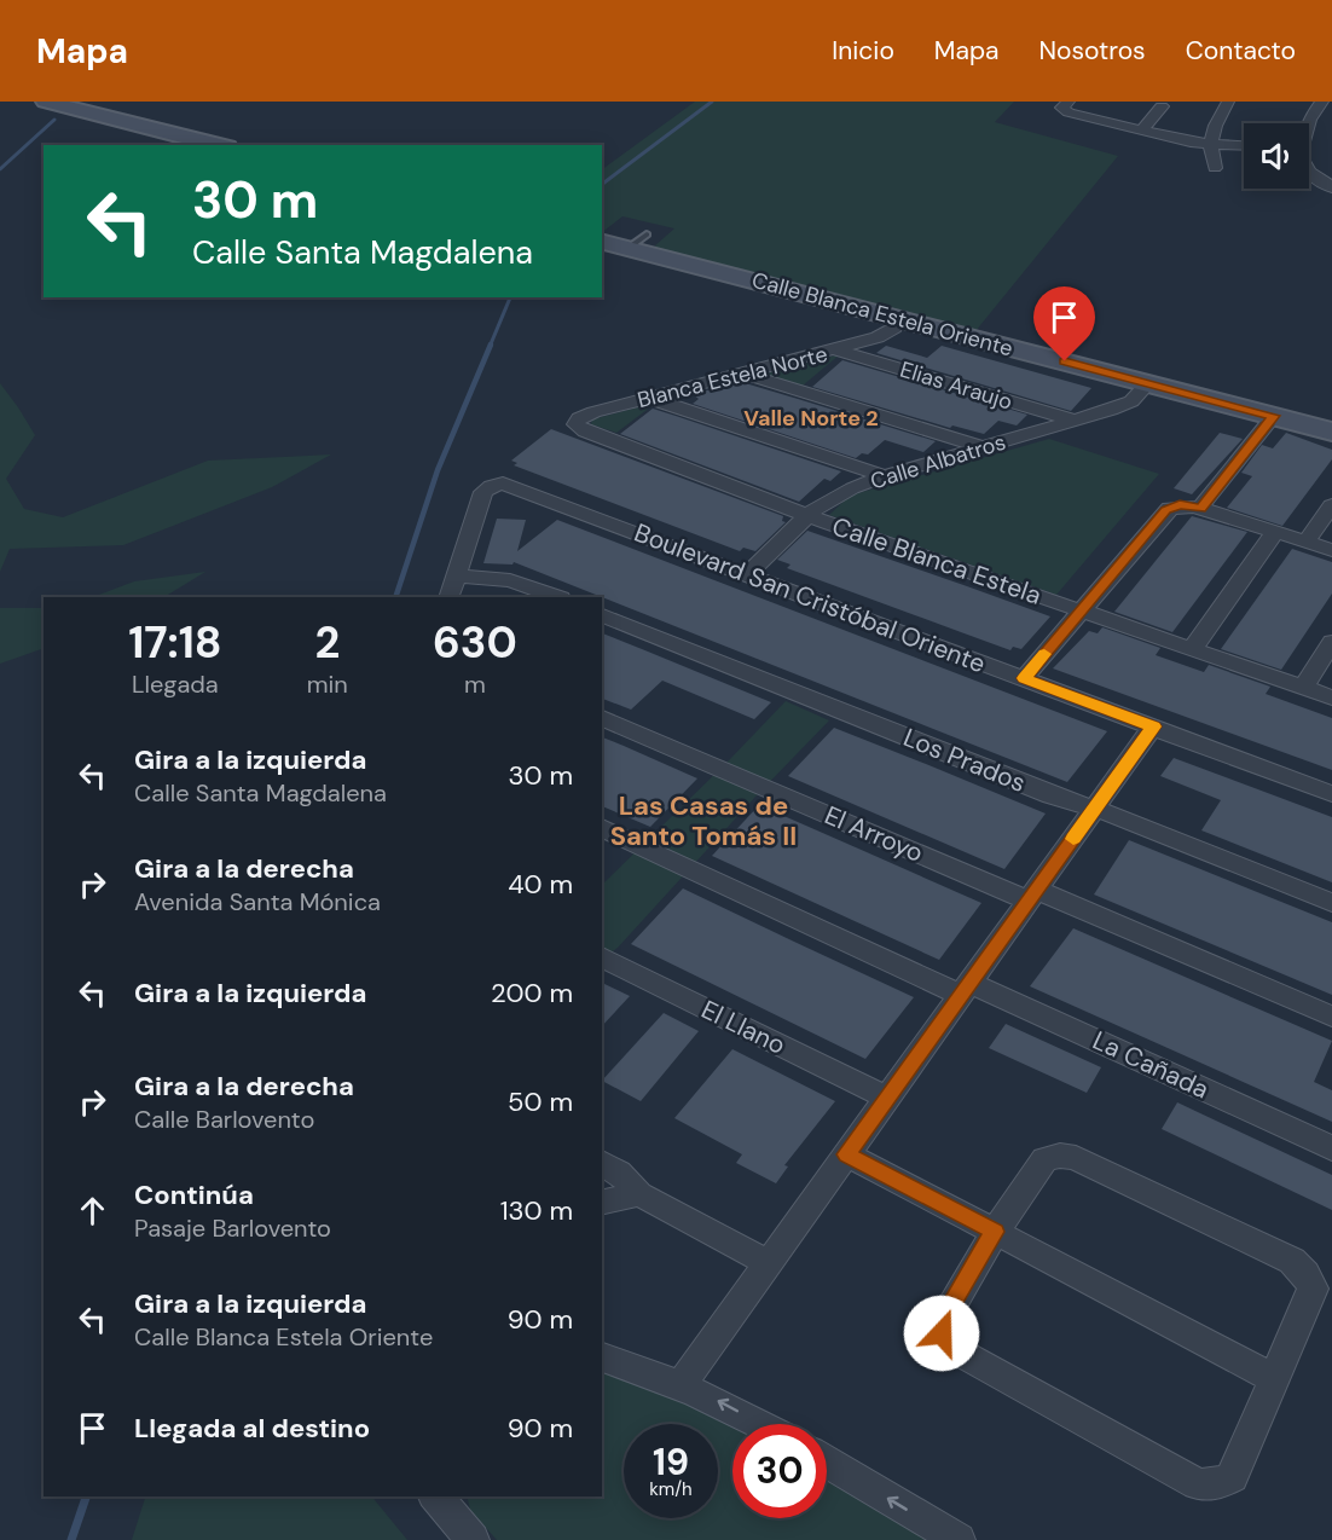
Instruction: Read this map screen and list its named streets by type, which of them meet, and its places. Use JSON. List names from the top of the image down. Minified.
{"streets":{"street":["Calle Blanca Estela Oriente","Blanca Estela Norte","Elias Araujo","Calle Albatros","Calle Blanca Estela","Boulevard San Cristóbal Oriente","Los Prados","El Arroyo","El Llano","La Cañada"]},"crossings":[["Calle Blanca Estela Oriente","Blanca Estela Norte"],["Calle Blanca Estela Oriente","Calle Albatros"],["Blanca Estela Norte","Elias Araujo"],["Blanca Estela Norte","Calle Blanca Estela"],["Elias Araujo","Calle Albatros"],["Calle Albatros","Calle Blanca Estela"],["Calle Albatros","Boulevard San Cristóbal Oriente"]],"districts":["Valle Norte 2","Las Casas de Santo Tomás II"],"page":{"header":"Mapa","nav":["Inicio","Mapa","Nosotros","Contacto"],"turn":["30 m","Calle Santa Magdalena"],"eta":["17:18","Llegada","2","min","630","m"],"list":[{"name":"Gira a la izquierda","note":"Calle Santa Magdalena","value":"30 m"},{"name":"Gira a la derecha","note":"Avenida Santa Mónica","value":"40 m"},{"name":"Gira a la izquierda","value":"200 m"},{"name":"Gira a la derecha","note":"Calle Barlovento","value":"50 m"},{"name":"Continúa","note":"Pasaje Barlovento","value":"130 m"},{"name":"Gira a la izquierda","note":"Calle Blanca Estela Oriente","value":"90 m"},{"name":"Llegada al destino","value":"90 m"}],"speed":"19 km/h","limit":"30"}}
